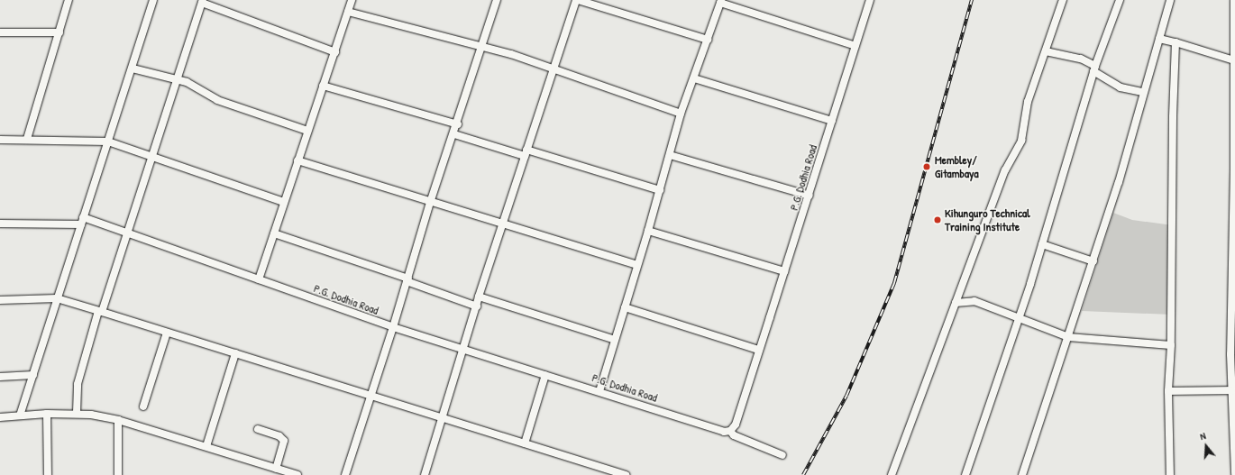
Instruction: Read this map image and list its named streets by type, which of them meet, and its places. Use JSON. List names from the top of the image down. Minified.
{"streets":{"street":["P.G. Dodhia Road"]},"places":["Membley/ Gitambaya","Kihunguro Technical Training Institute"],"north":"top"}
